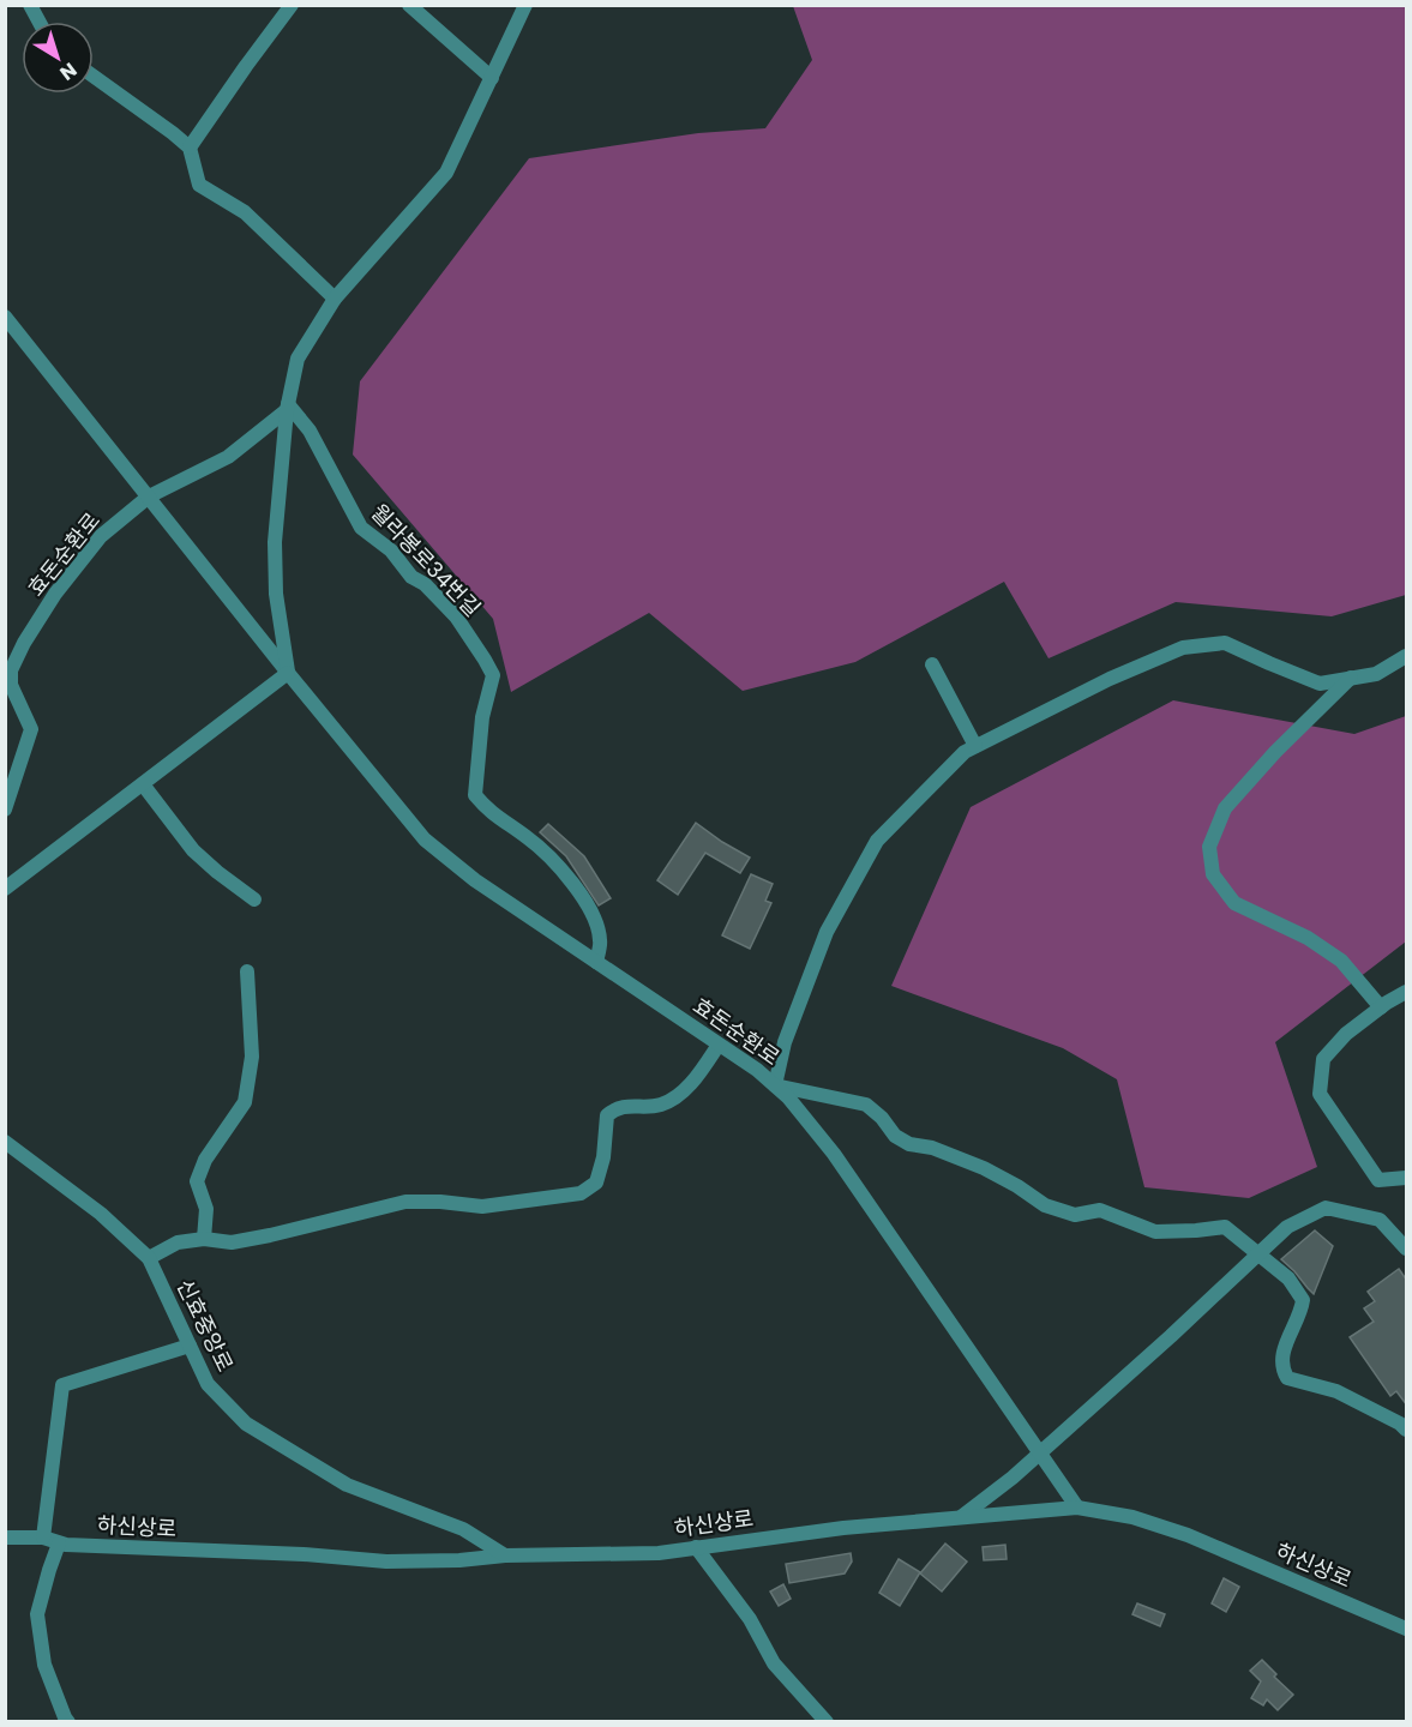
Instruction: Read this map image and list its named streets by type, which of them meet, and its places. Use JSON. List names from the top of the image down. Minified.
{"streets":{"street":["효돈순환로","월라봉로34번길","신효중앙로","하신상로"]},"crossings":[["효돈순환로","월라봉로34번길"],["효돈순환로","하신상로"],["신효중앙로","하신상로"]],"north":"bottom right"}
